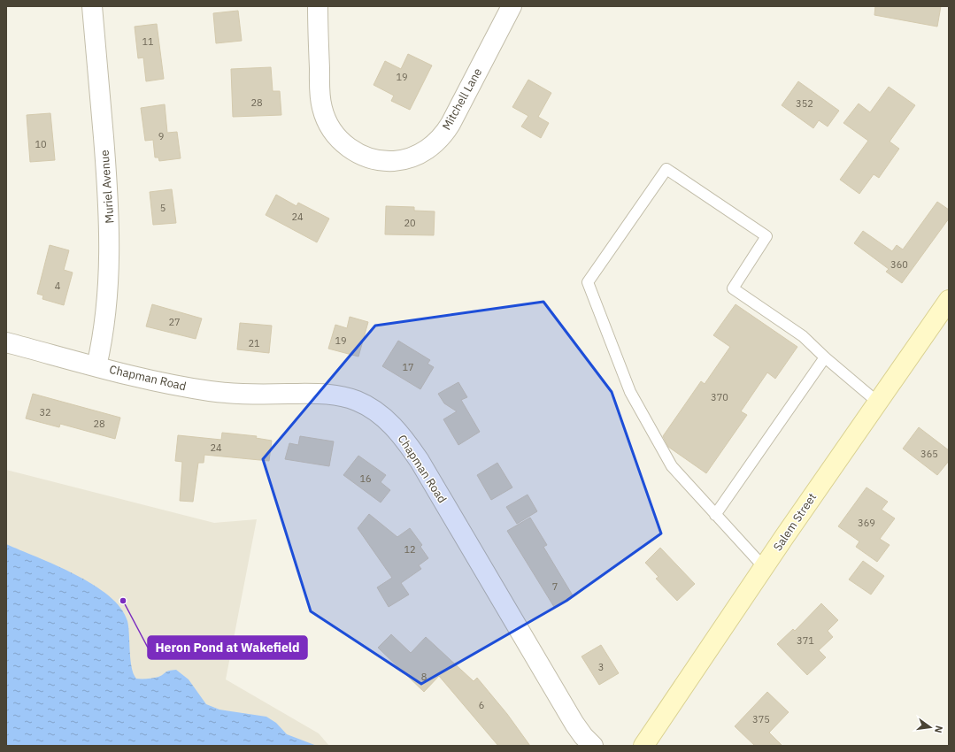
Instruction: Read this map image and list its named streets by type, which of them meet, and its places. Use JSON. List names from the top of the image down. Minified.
{"streets":{"main road":["Salem Street"],"street":["Mitchell Lane","Muriel Avenue","Chapman Road"]},"crossings":[["Muriel Avenue","Chapman Road"]],"places":["Heron Pond at Wakefield"],"house_numbers":["11","19","28","352","9","10","5","24","20","360","4","27","19","21","17","370","32","28","24","365","16","369","12","7","371","3","8","6","375"],"north":"right"}
